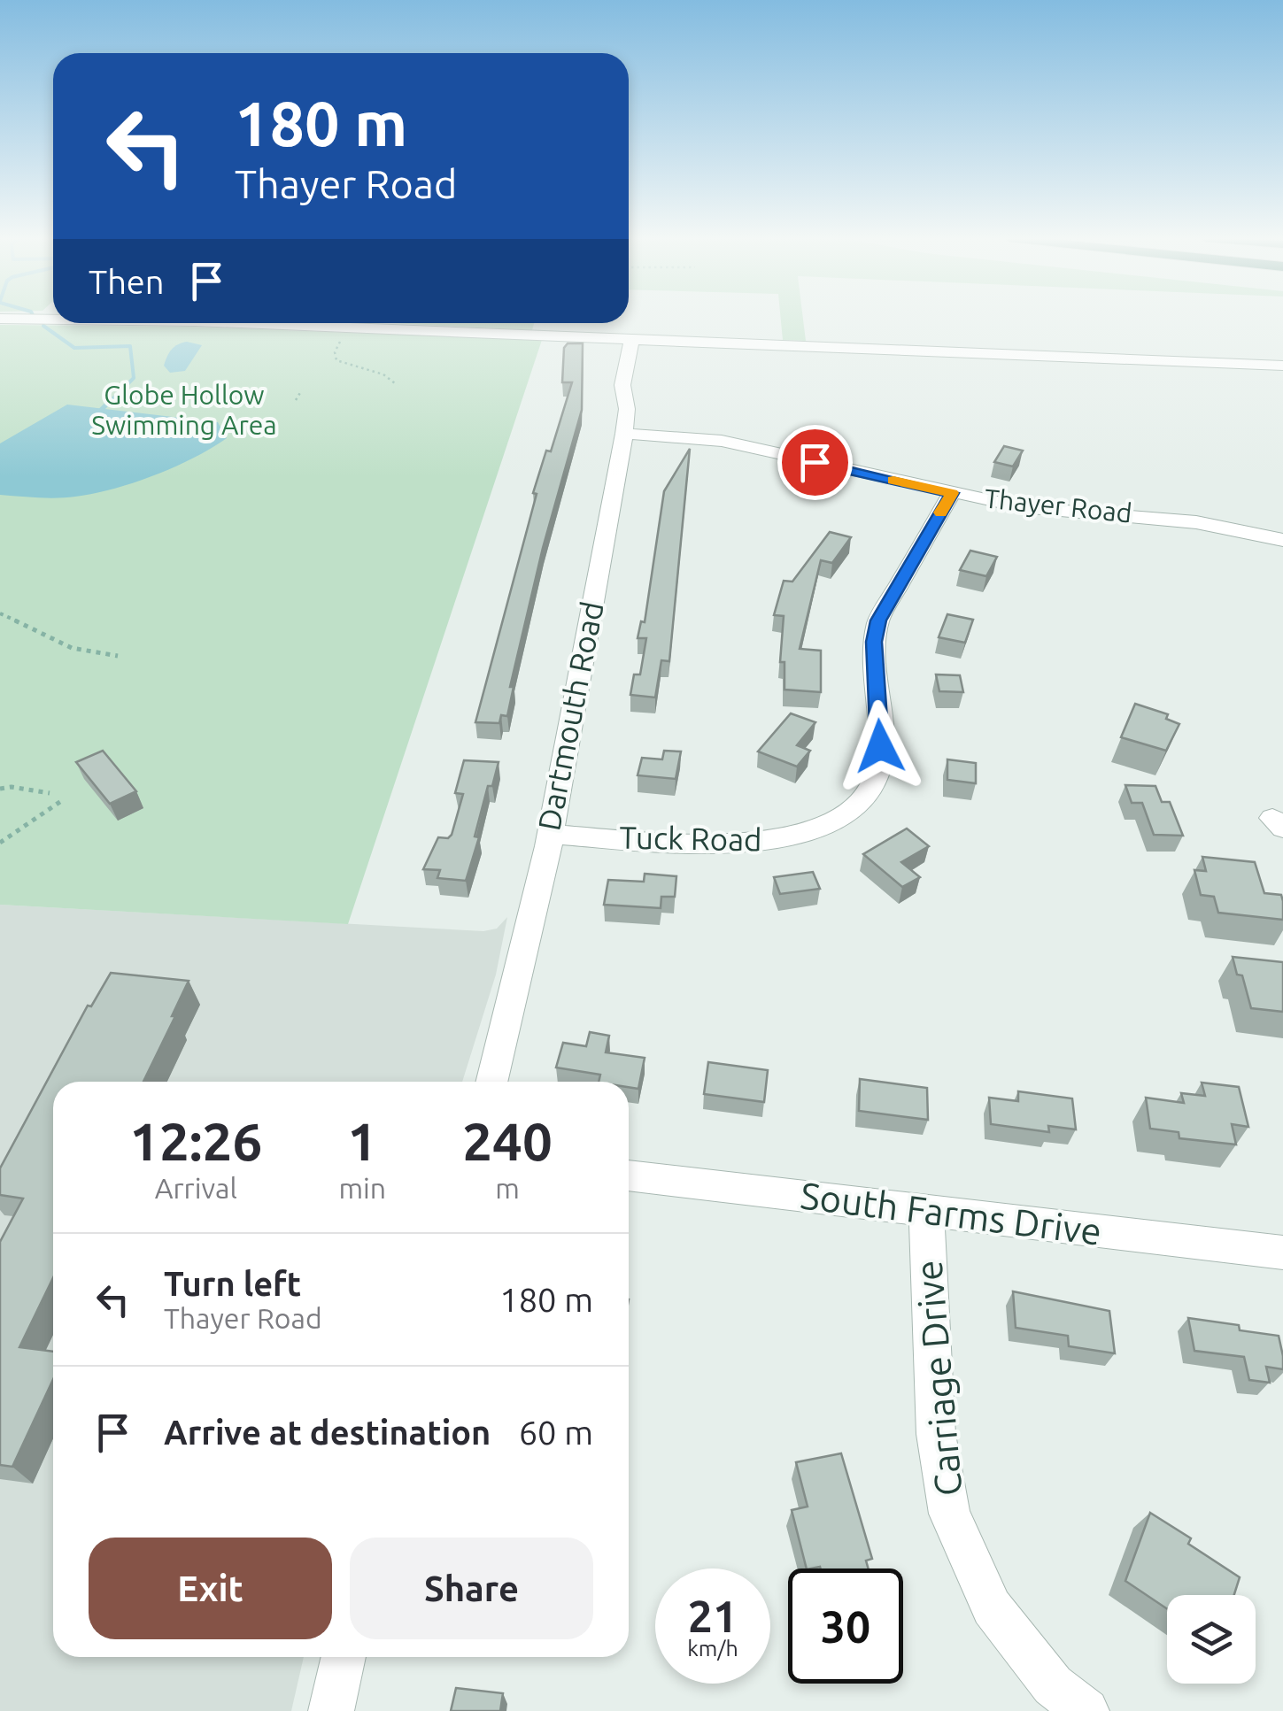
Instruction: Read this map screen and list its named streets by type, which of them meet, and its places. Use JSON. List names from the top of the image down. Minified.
{"streets":{"street":["Thayer Road","Dartmouth Road","Tuck Road","South Farms Drive","Carriage Drive"]},"crossings":[["Thayer Road","Dartmouth Road"],["Thayer Road","Tuck Road"],["Dartmouth Road","Tuck Road"],["South Farms Drive","Carriage Drive"]],"parks":["Globe Hollow Swimming Area"],"page":{"turn":["180 m","Thayer Road"],"then":"Then","eta":["12:26","Arrival","1","min","240","m"],"list":[{"name":"Turn left","note":"Thayer Road","value":"180 m"},{"name":"Arrive at destination","value":"60 m"}],"buttons":["Exit","Share"],"speed":"21 km/h","limit":"30"}}
